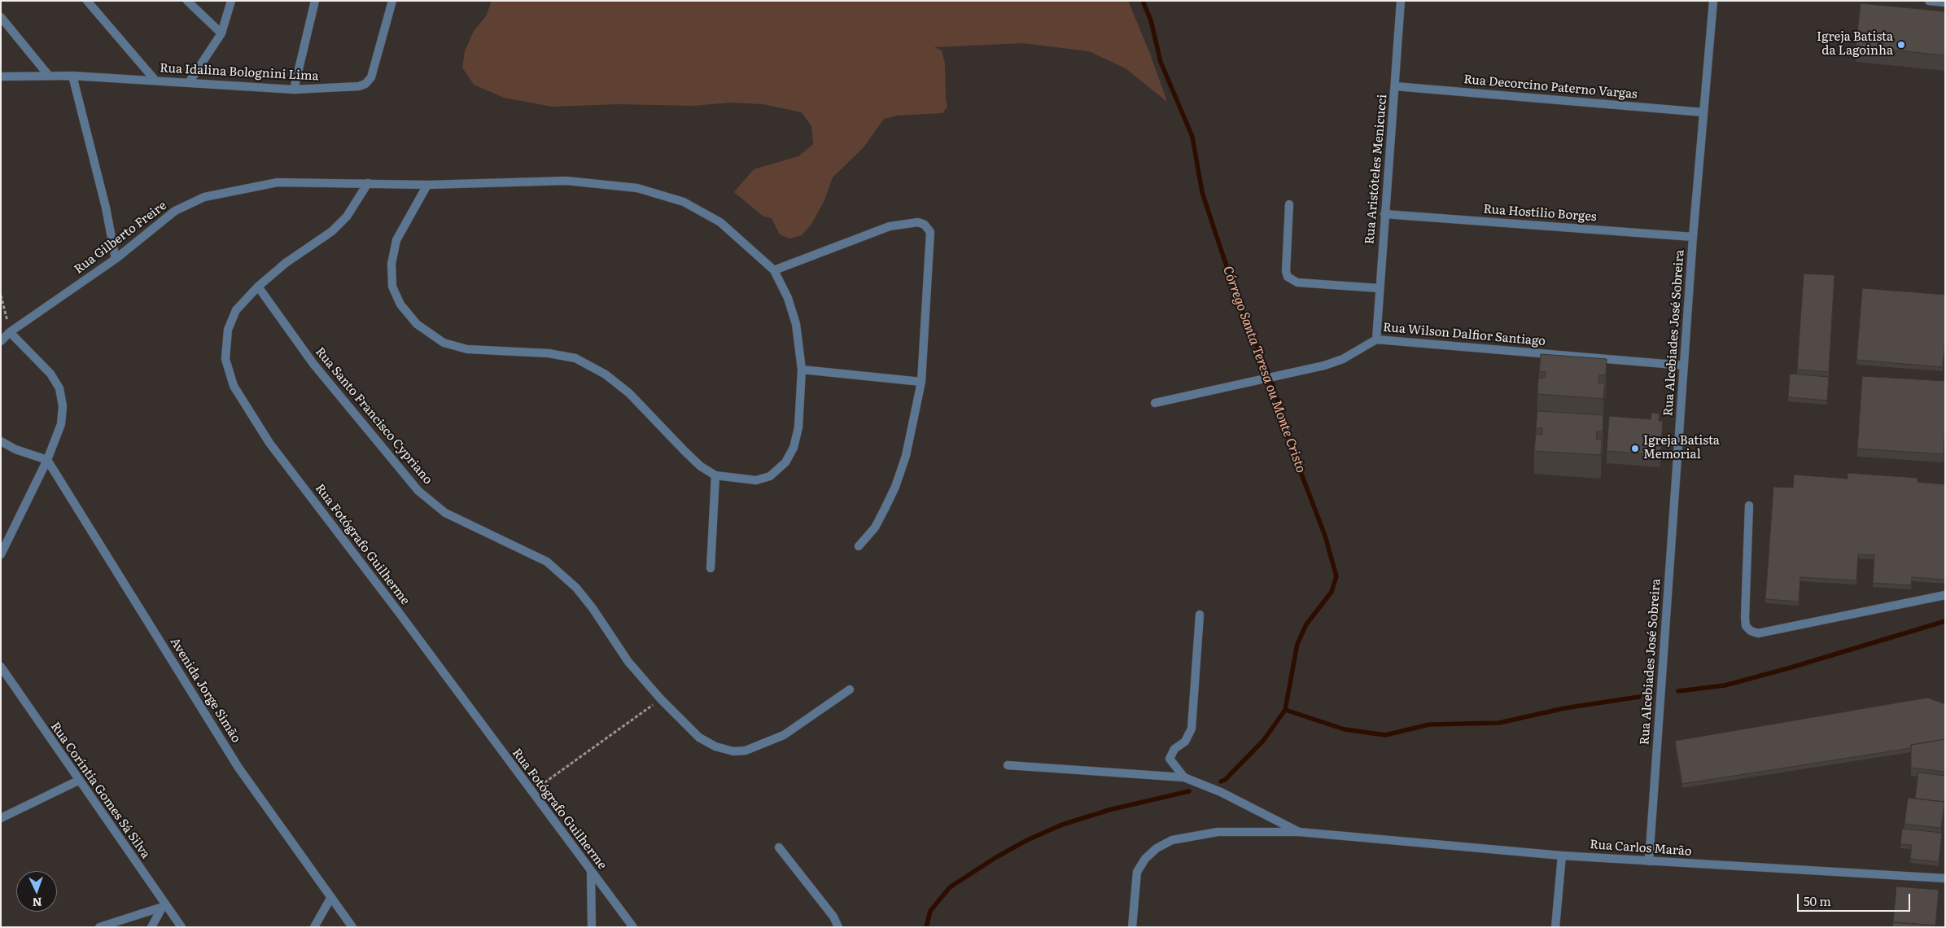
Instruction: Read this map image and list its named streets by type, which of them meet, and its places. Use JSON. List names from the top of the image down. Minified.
{"streets":{"street":["Rua Idalina Bolognini Lima","Rua Decorcino Paterno Vargas","Rua Aristóteles Menicucci","Rua Hostílio Borges","Rua Gilberto Freire","Rua Alcebiades José Sobreira","Rua Wilson Dalfior Santiago","Rua Santo Francisco Cypriano","Rua Fotógrafo Guilherme","Avenida Jorge Simão","Rua Coríntia Gomes Sá Silva","Rua Carlos Marão"]},"crossings":[["Rua Decorcino Paterno Vargas","Rua Aristóteles Menicucci"],["Rua Decorcino Paterno Vargas","Rua Alcebiades José Sobreira"],["Rua Aristóteles Menicucci","Rua Hostílio Borges"],["Rua Aristóteles Menicucci","Rua Wilson Dalfior Santiago"],["Rua Hostílio Borges","Rua Alcebiades José Sobreira"],["Rua Gilberto Freire","Rua Fotógrafo Guilherme"],["Rua Alcebiades José Sobreira","Rua Wilson Dalfior Santiago"],["Rua Alcebiades José Sobreira","Rua Carlos Marão"],["Rua Santo Francisco Cypriano","Rua Fotógrafo Guilherme"]],"water":["Córrego Santa Teresa ou Monte Cristo"],"places":["Igreja Batista da Lagoinha","Igreja Batista Memorial"],"scale_bar":"50 m","north":"bottom"}
